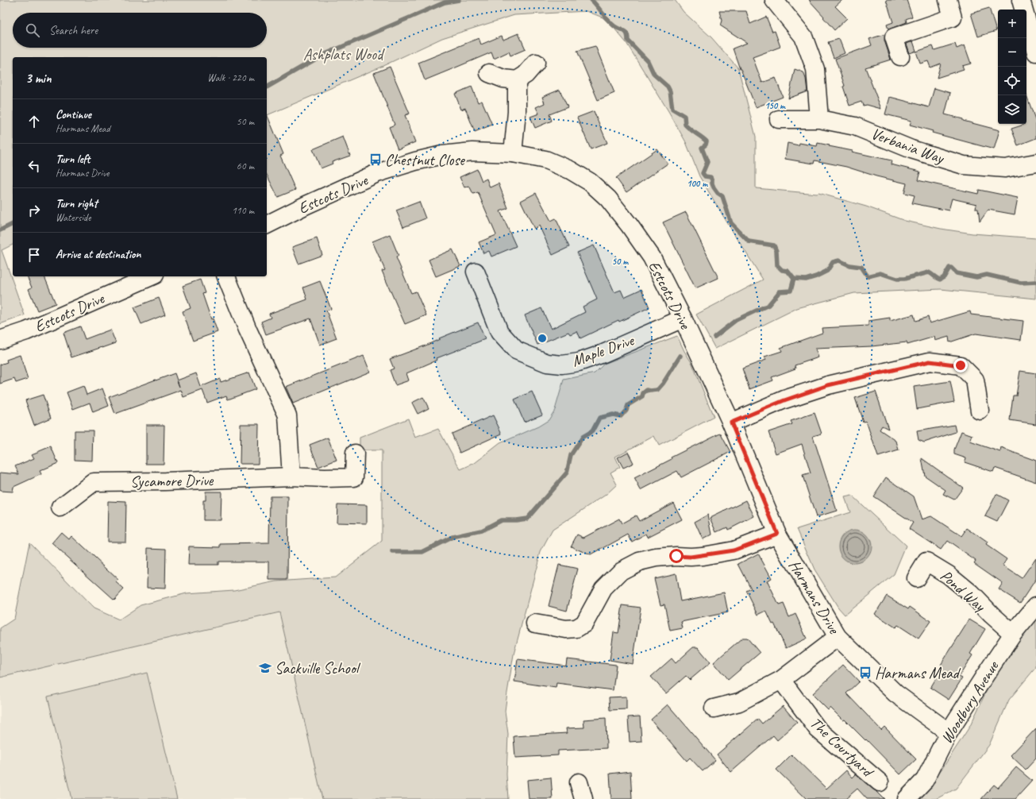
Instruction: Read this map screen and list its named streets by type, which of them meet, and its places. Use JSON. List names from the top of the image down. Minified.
{"streets":{"street":["Verbania Way","Estcots Drive","Maple Drive","Sycamore Drive","Pond Way","Harmans Drive","Woodbury Avenue","The Courtyard"]},"crossings":[["Estcots Drive","Maple Drive"],["Estcots Drive","Harmans Drive"],["Pond Way","Woodbury Avenue"],["Harmans Drive","Woodbury Avenue"]],"parks":["Ashplats Wood"],"places":{"bus stop":["Chestnut Close","Harmans Mead"],"school or university":["Sackville School"]},"page":{"map_buttons":["+","−"],"search":"Search here","heading":["3 min","Walk · 220 m"],"list":[["Continue","Harmans Mead","50 m"],["Turn left","Harmans Drive","60 m"],["Turn right","Waterside","110 m"],"Arrive at destination"]},"rings":["150 m","100 m","50 m"]}
